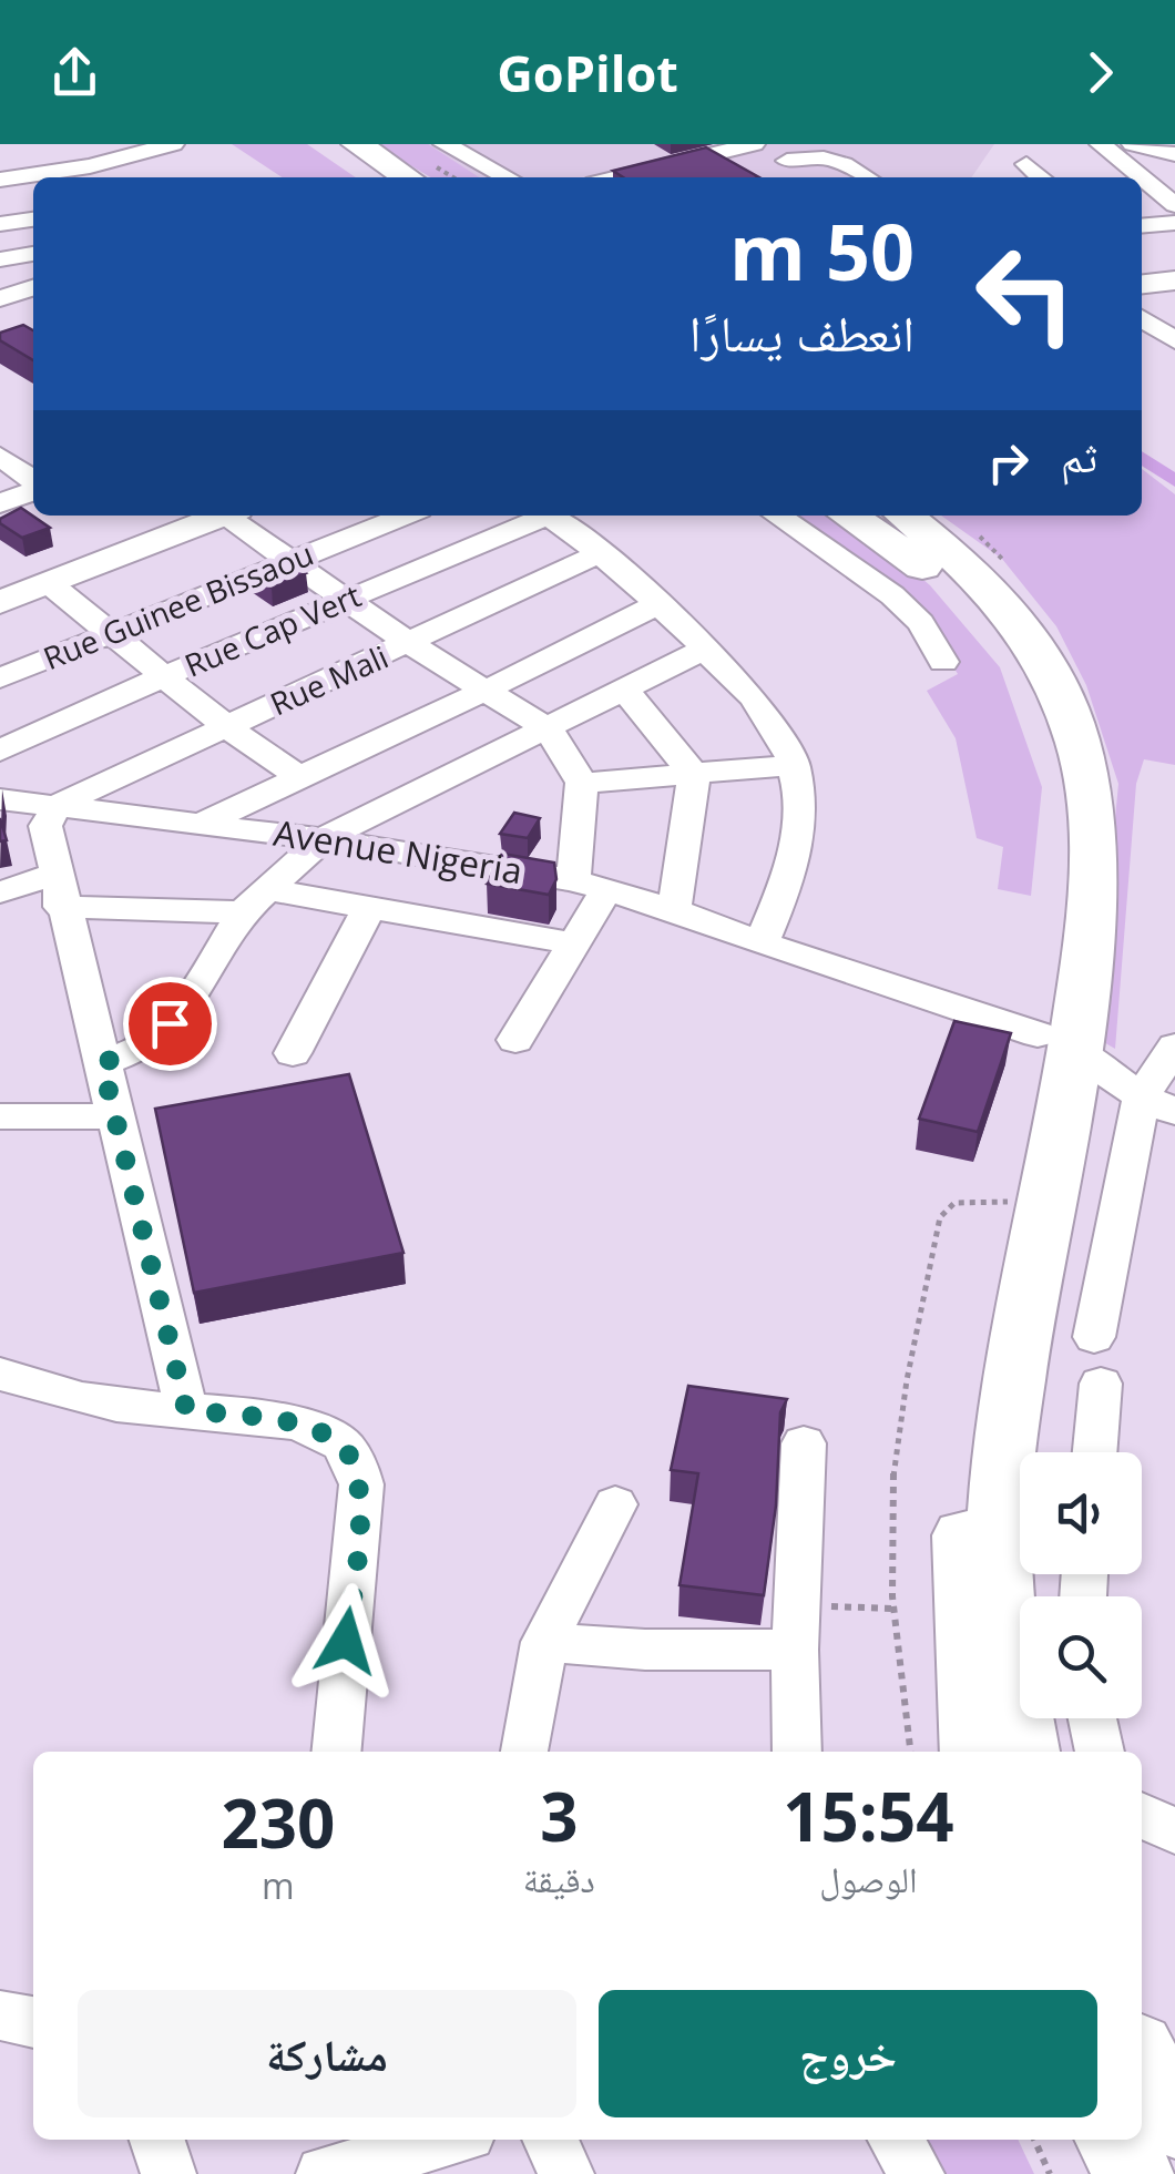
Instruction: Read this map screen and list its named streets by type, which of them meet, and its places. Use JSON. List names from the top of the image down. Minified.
{"streets":{"street":["Rue Guinee Bissaou","Rue Cap Vert","Rue Mali","Avenue Nigeria"]},"crossings":[["Rue Mali","Avenue Nigeria"]],"page":{"header":"GoPilot","turn":["50 m","انعطف يسارًا"],"then":"ثم","eta":["15:54","الوصول","3","دقيقة","230","m"],"buttons":["خروج","مشاركة"]}}
